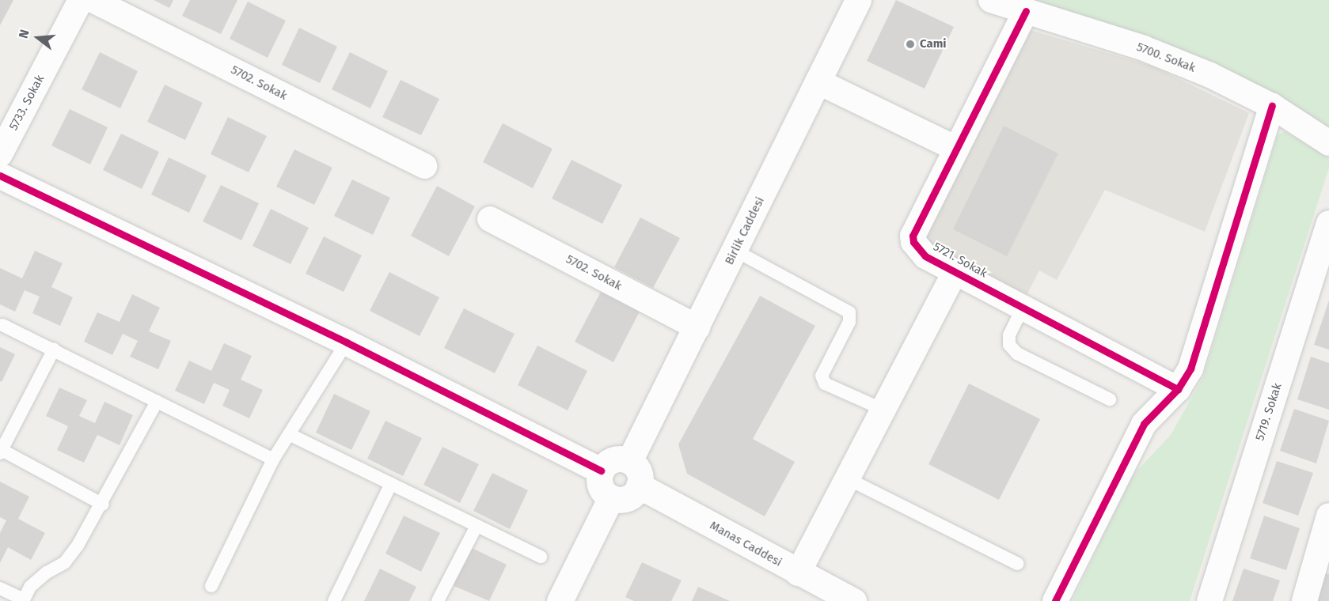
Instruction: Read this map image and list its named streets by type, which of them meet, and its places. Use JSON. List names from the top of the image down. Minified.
{"streets":{"street":["5700. Sokak","5702. Sokak","5733. Sokak","Birlik Caddesi","5721. Sokak","5719. Sokak","Manas Caddesi"]},"crossings":[["5700. Sokak","5721. Sokak"],["5702. Sokak","Birlik Caddesi"],["Birlik Caddesi","Manas Caddesi"],["5721. Sokak","Manas Caddesi"]],"places":["Cami"],"north":"left"}
